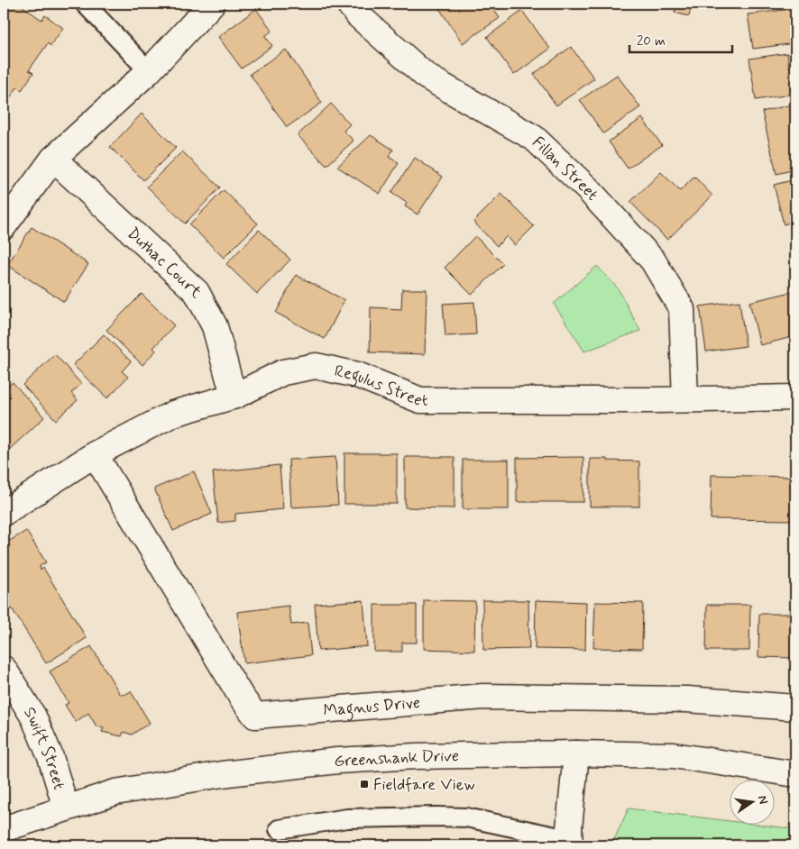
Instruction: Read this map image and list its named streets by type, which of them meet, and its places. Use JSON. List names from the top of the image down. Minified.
{"streets":{"street":["Fillan Street","Duthac Court","Regulus Street","Magnus Drive","Swift Street","Greenshank Drive"]},"crossings":[["Fillan Street","Regulus Street"],["Duthac Court","Regulus Street"],["Regulus Street","Magnus Drive"],["Swift Street","Greenshank Drive"]],"places":{"transit":["Fieldfare View"]},"scale_bar":"20 m","north":"right"}
